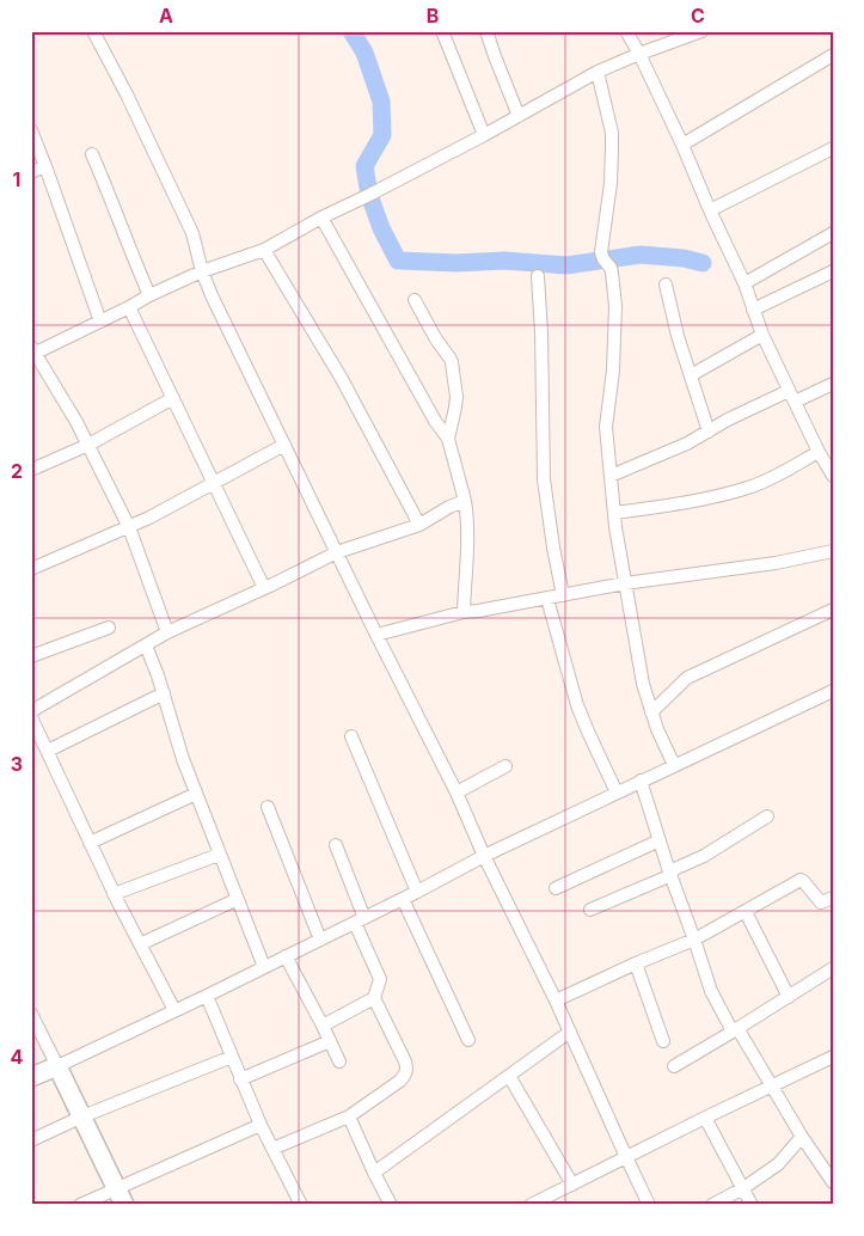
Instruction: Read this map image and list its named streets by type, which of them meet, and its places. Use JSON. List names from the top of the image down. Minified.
{"grid":{"columns":["A","B","C"],"rows":["1","2","3","4"]}}
